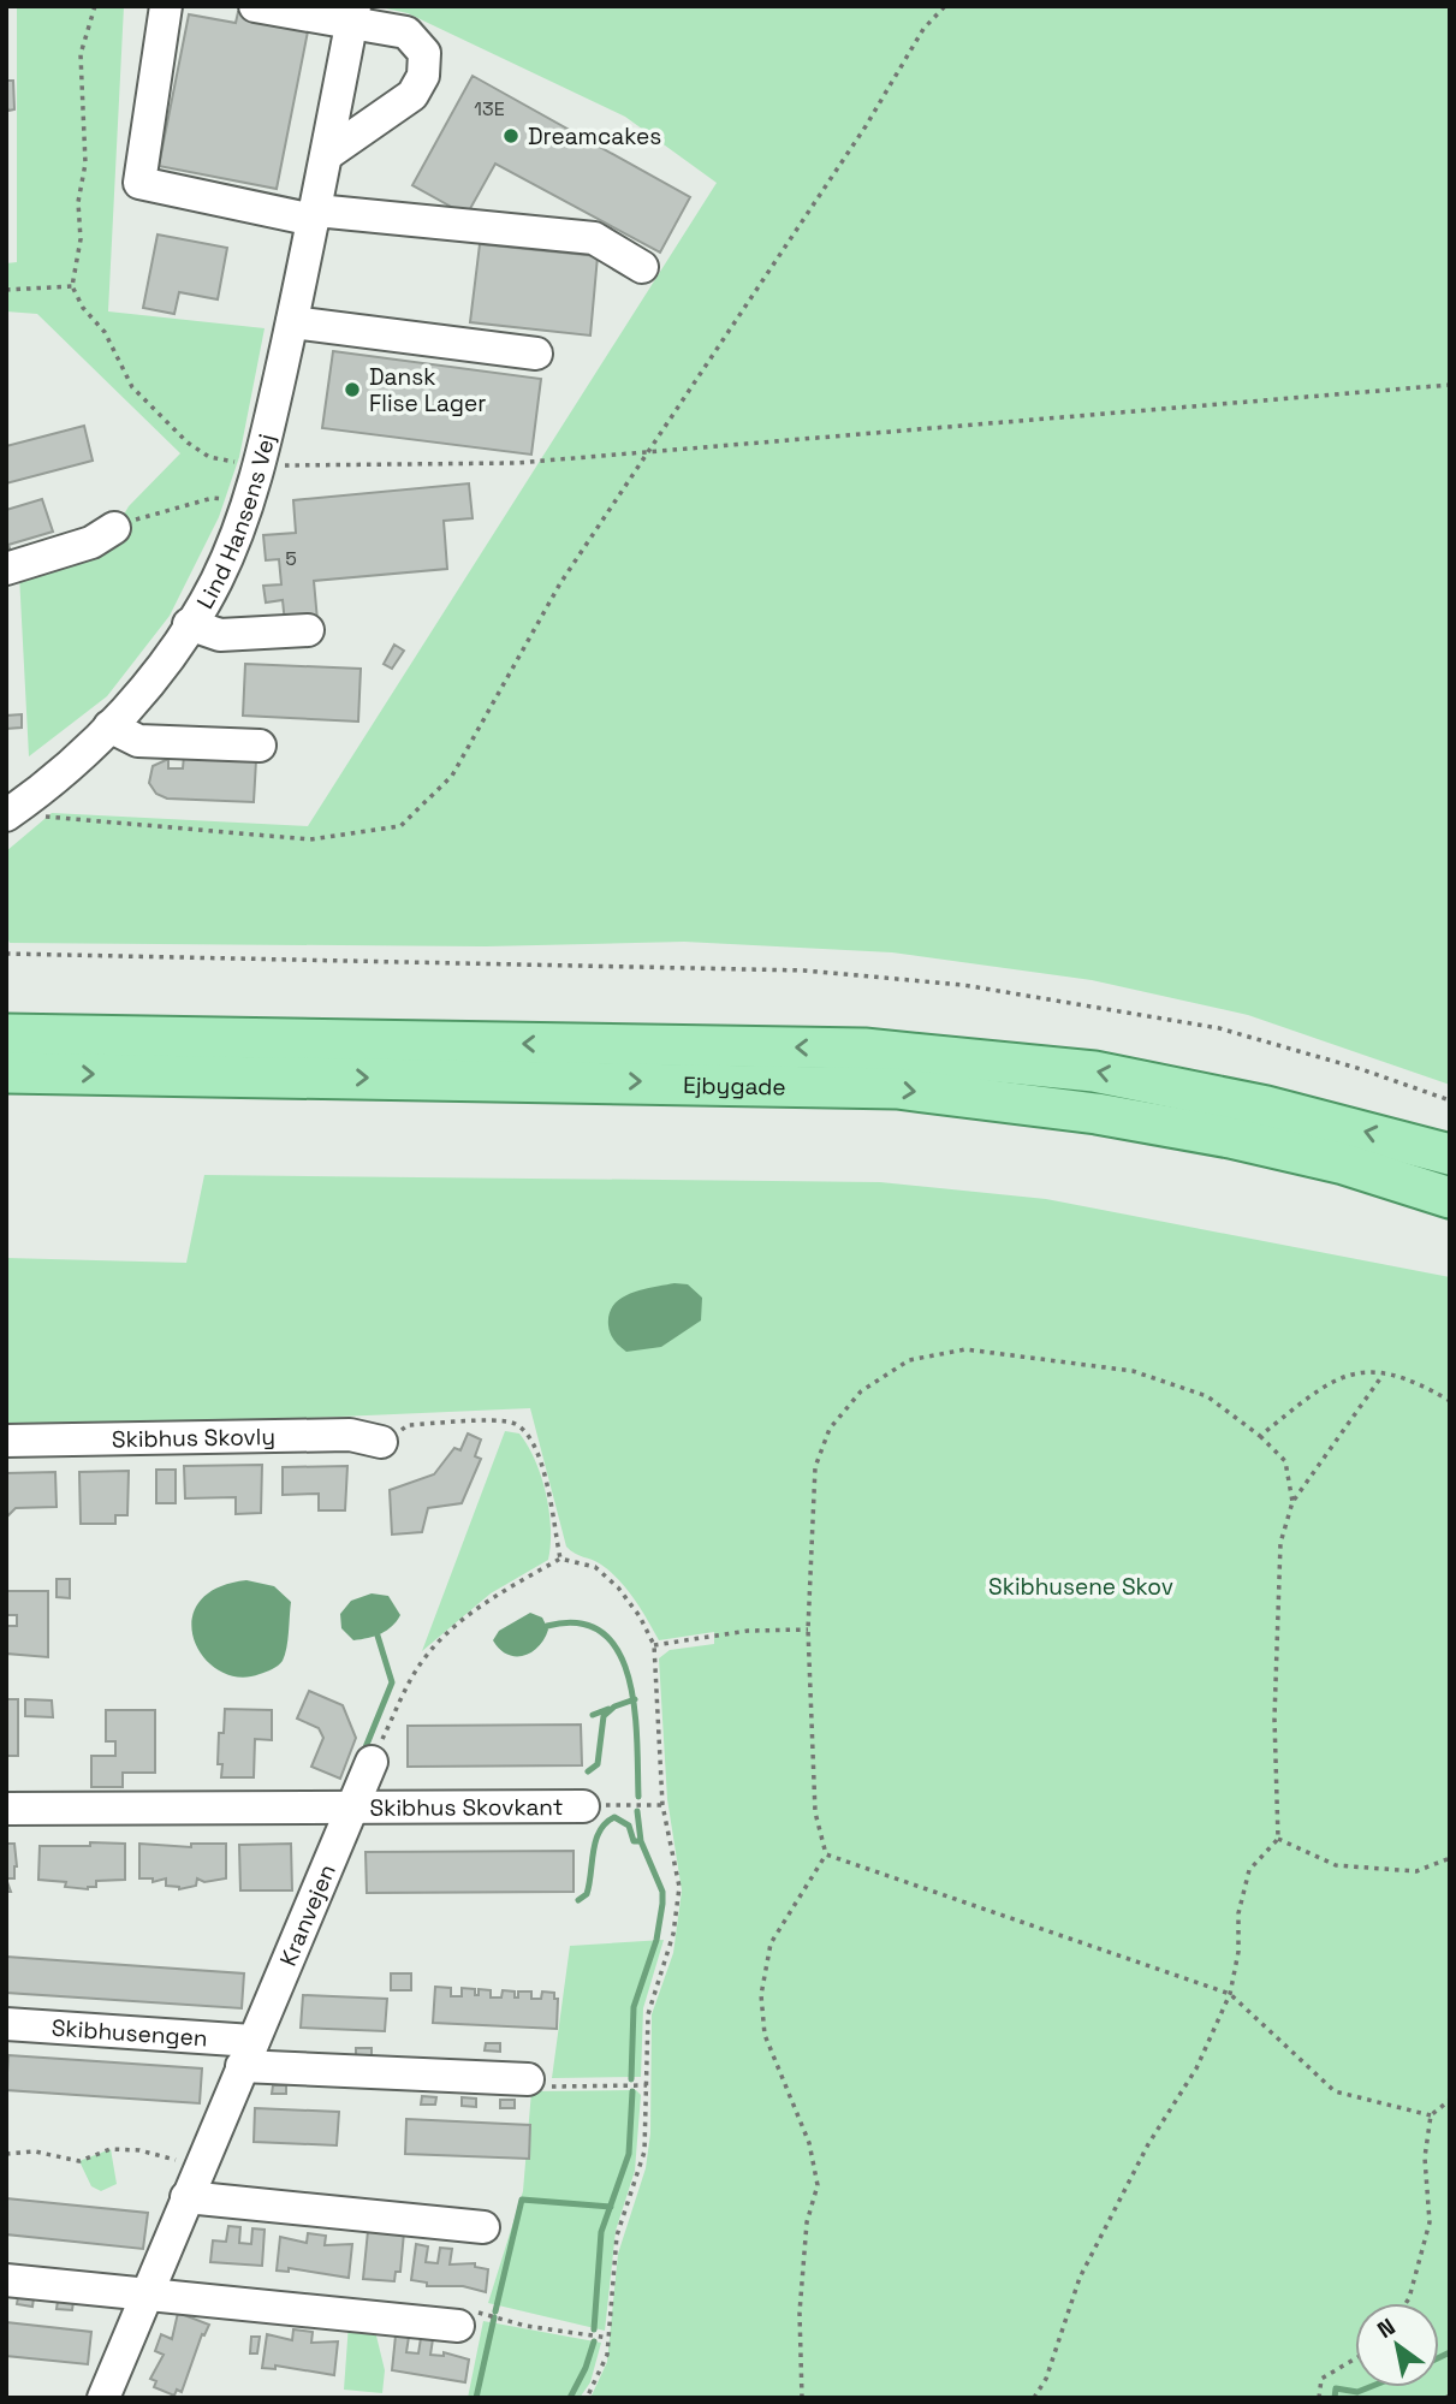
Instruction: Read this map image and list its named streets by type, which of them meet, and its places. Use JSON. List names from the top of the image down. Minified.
{"streets":{"main road":["Ejbygade"],"street":["Lind Hansens Vej","Skibhus Skovly","Skibhus Skovkant","Kranvejen","Skibhusengen"]},"crossings":[["Skibhus Skovkant","Kranvejen"],["Kranvejen","Skibhusengen"]],"parks":["Skibhusene Skov"],"places":["Dreamcakes","Dansk Flise Lager"],"house_numbers":["13E","5"],"north":"top left"}
